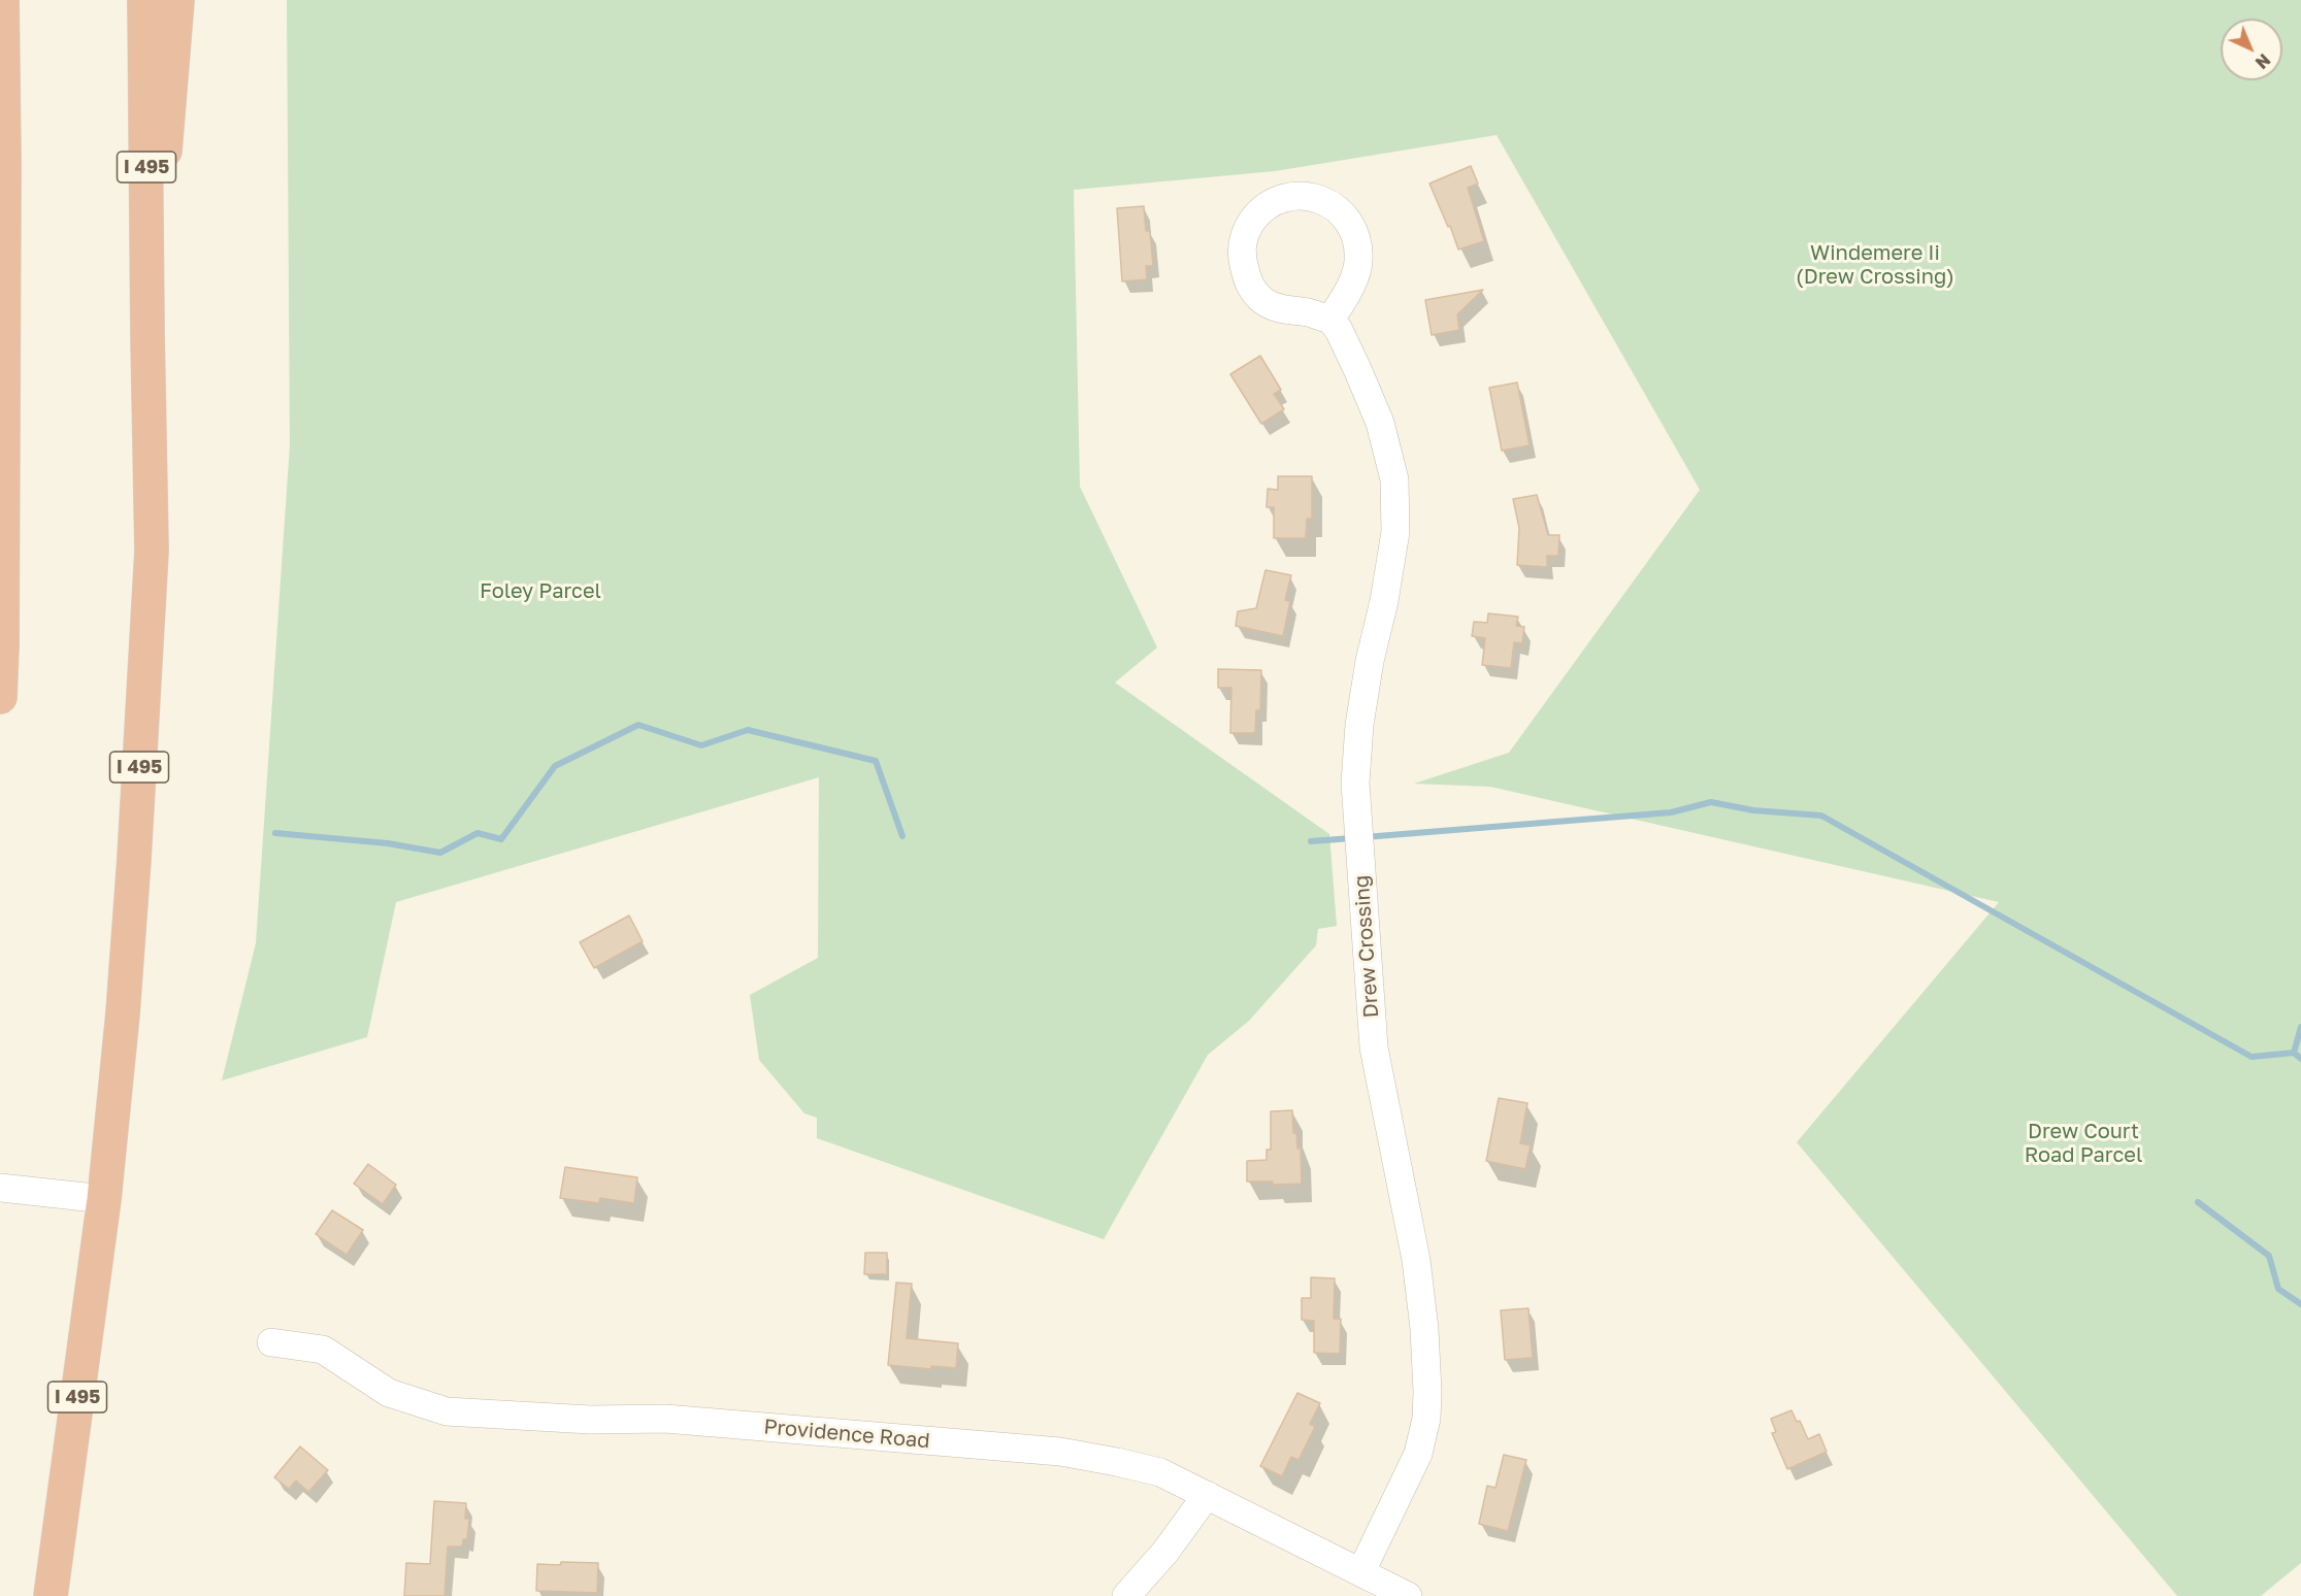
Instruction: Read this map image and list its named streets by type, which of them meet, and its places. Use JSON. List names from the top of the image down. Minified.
{"streets":{"highway":["I 495"],"street":["Drew Crossing","Providence Road"]},"crossings":[["Drew Crossing","Providence Road"]],"parks":["Windemere Ii (Drew Crossing)","Foley Parcel","Drew Court Road Parcel"],"north":"bottom right"}
